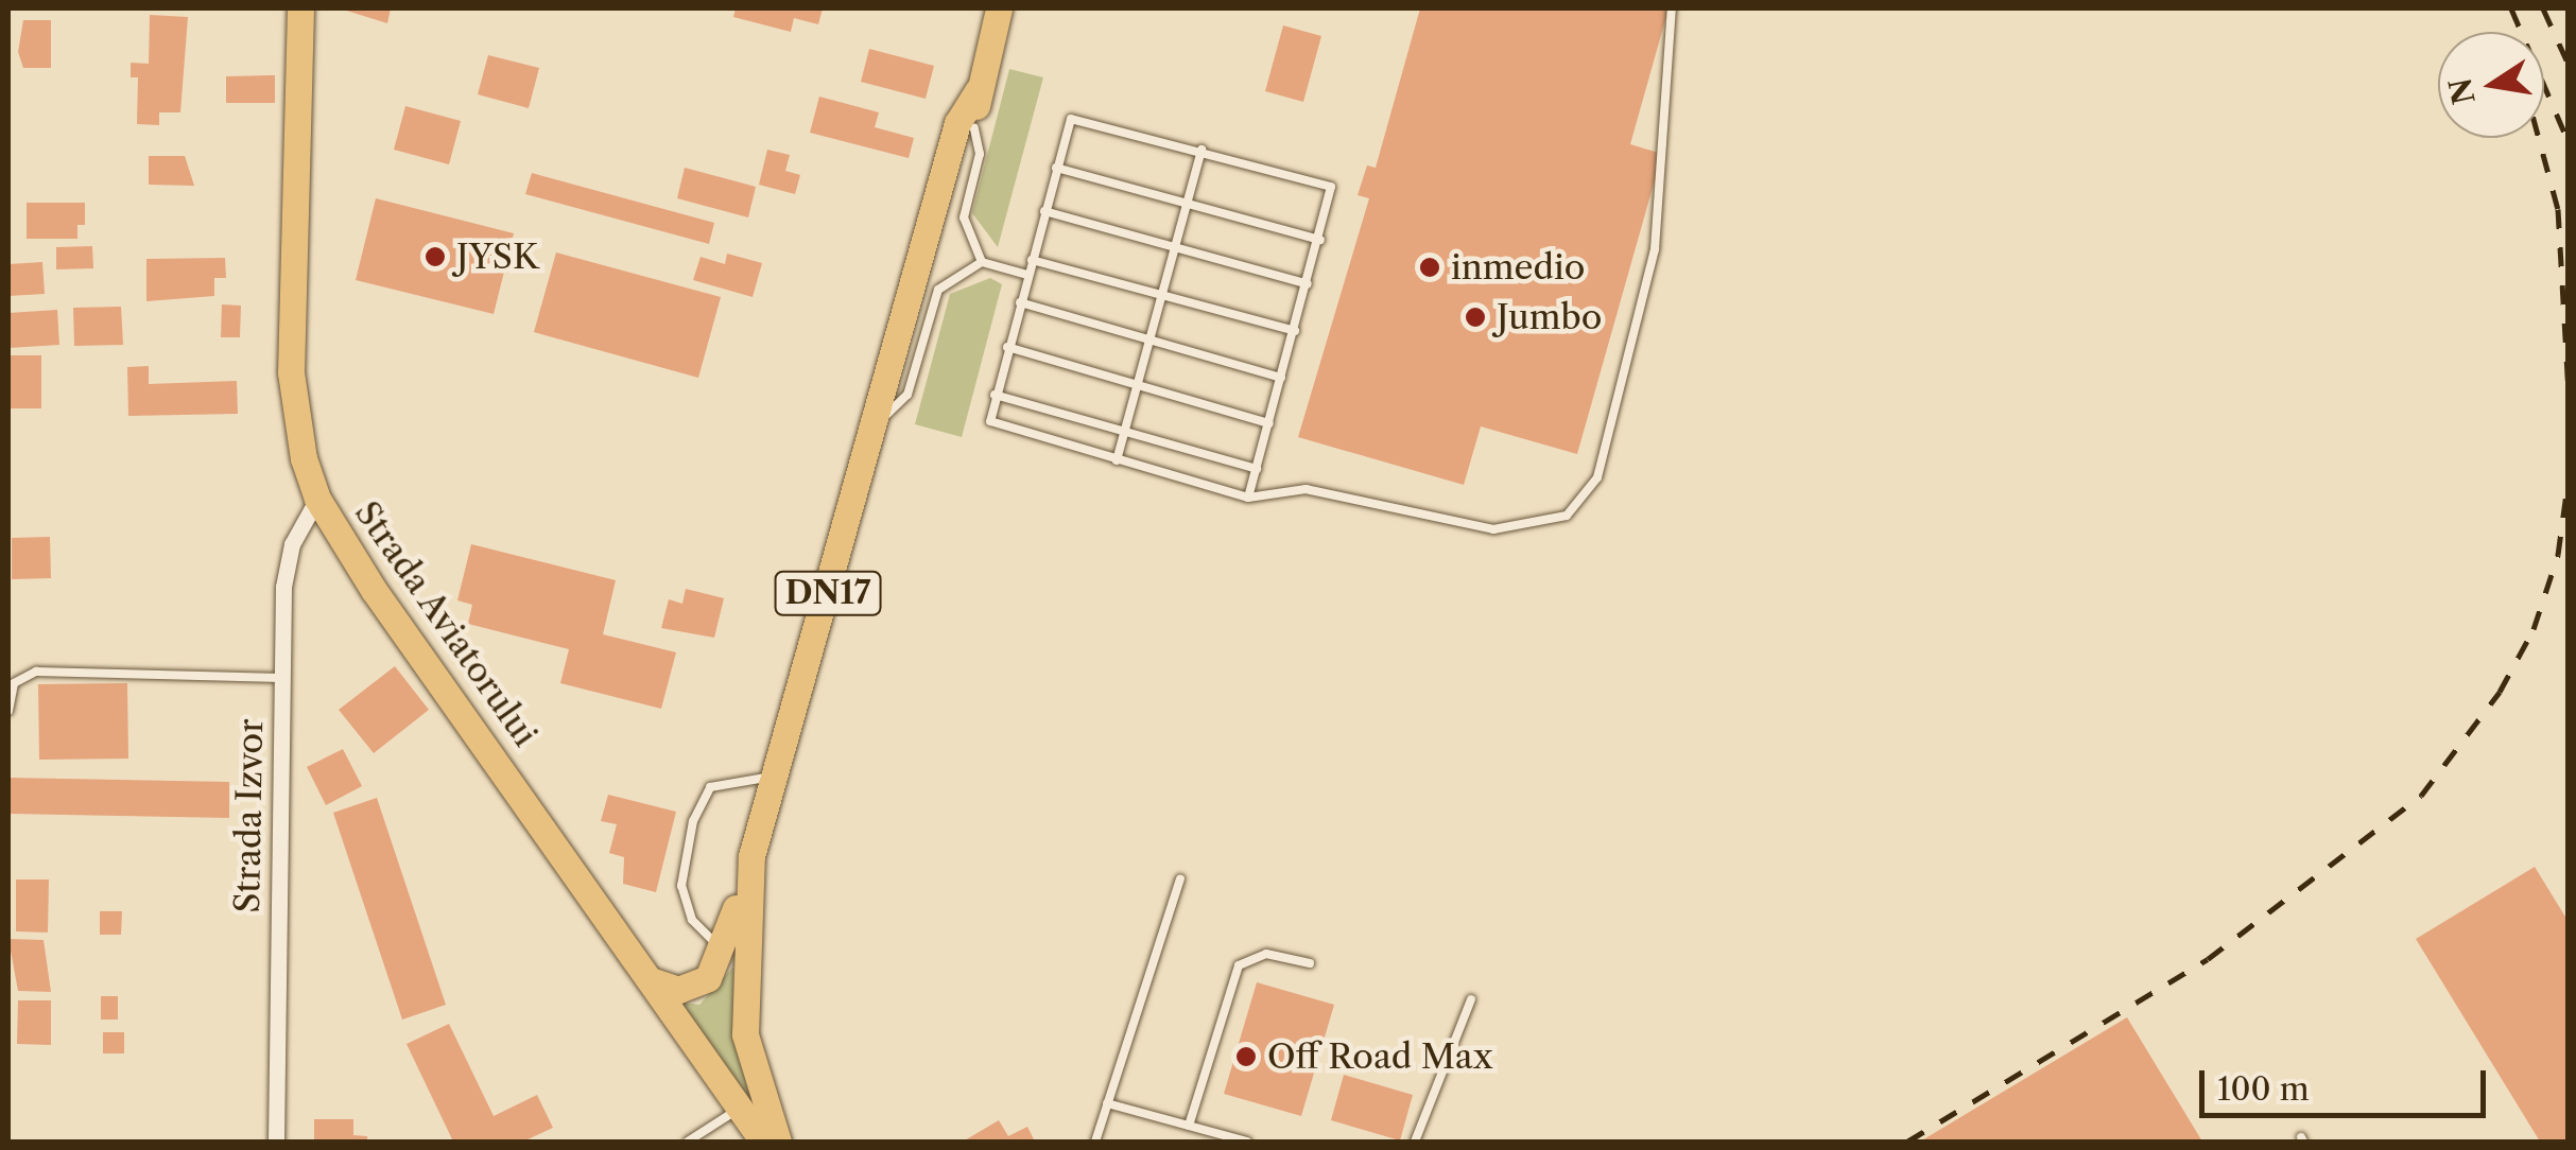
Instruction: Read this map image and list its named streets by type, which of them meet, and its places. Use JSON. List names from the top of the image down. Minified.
{"streets":{"main road":["DN17","Strada Aviatorului"],"street":["Strada Izvor"]},"crossings":[["Strada Aviatorului","Strada Izvor"]],"places":["JYSK","inmedio","Jumbo","Off Road Max"],"scale_bar":"100 m","north":"left"}
